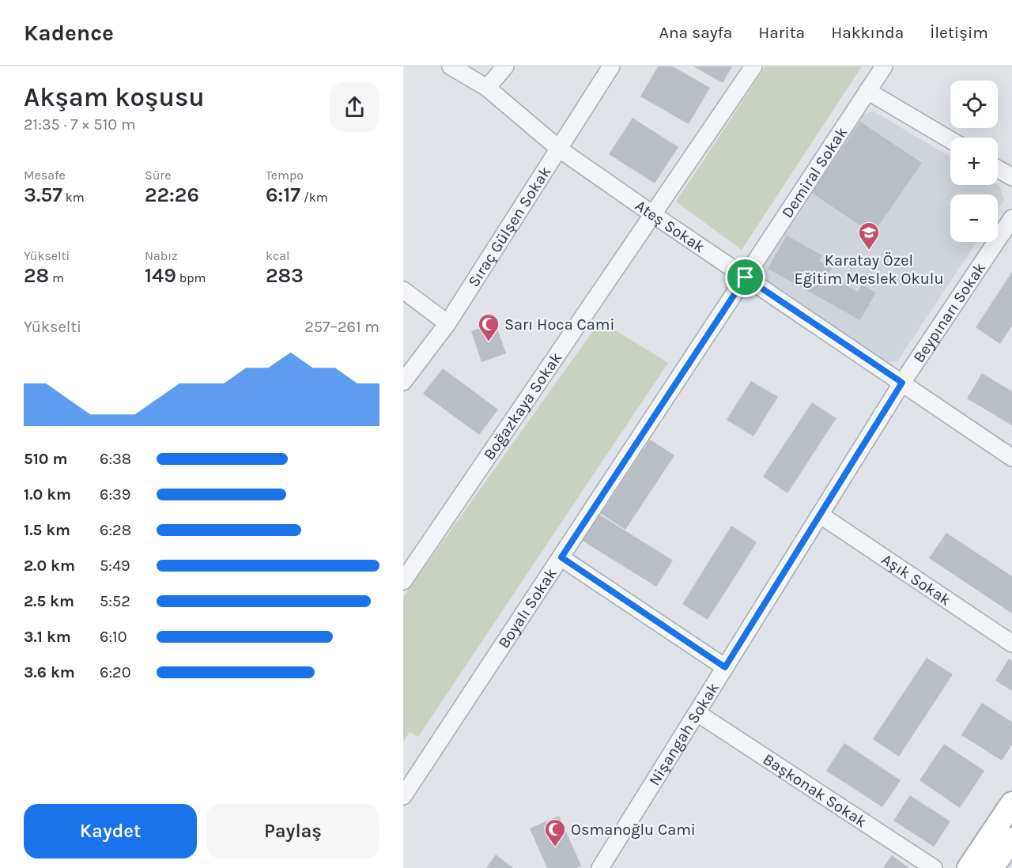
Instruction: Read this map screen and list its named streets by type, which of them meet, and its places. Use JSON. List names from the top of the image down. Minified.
{"streets":{"street":["Demiral Sokak","Ateş Sokak","Sıraç Gülşen Sokak","Beypınarı Sokak","Boğazkaya Sokak","Aşık Sokak","Boyalı Sokak","Nişangah Sokak","Başkonak Sokak"]},"crossings":[["Demiral Sokak","Ateş Sokak"],["Demiral Sokak","Boyalı Sokak"],["Ateş Sokak","Sıraç Gülşen Sokak"],["Ateş Sokak","Beypınarı Sokak"],["Ateş Sokak","Boğazkaya Sokak"],["Ateş Sokak","Boyalı Sokak"],["Ateş Sokak","Nişangah Sokak"],["Beypınarı Sokak","Nişangah Sokak"],["Aşık Sokak","Nişangah Sokak"],["Nişangah Sokak","Başkonak Sokak"]],"places":{"school or university":["Karatay Özel Eğitim Meslek Okulu"],"mosque":["Sarı Hoca Cami","Osmanoğlu Cami"]},"page":{"header":"Kadence","nav":["Ana sayfa","Harita","Hakkında","İletişim"],"heading":["Akşam koşusu","21:35 · 7 × 510 m"],"map_buttons":["+","−"],"stats":[["Mesafe","3.57 km"],["Süre","22:26"],["Tempo","6:17 /km"],["Yükselti","28 m"],["Nabız","149 bpm"],["kcal","283"]],"chart":["Yükselti","257–261 m"],"list":[{"name":"510 m","note":"6:38"},{"name":"1.0 km","note":"6:39"},{"name":"1.5 km","note":"6:28"},{"name":"2.0 km","note":"5:49"},{"name":"2.5 km","note":"5:52"},{"name":"3.1 km","note":"6:10"},{"name":"3.6 km","note":"6:20"}],"buttons":["Kaydet","Paylaş"]}}
